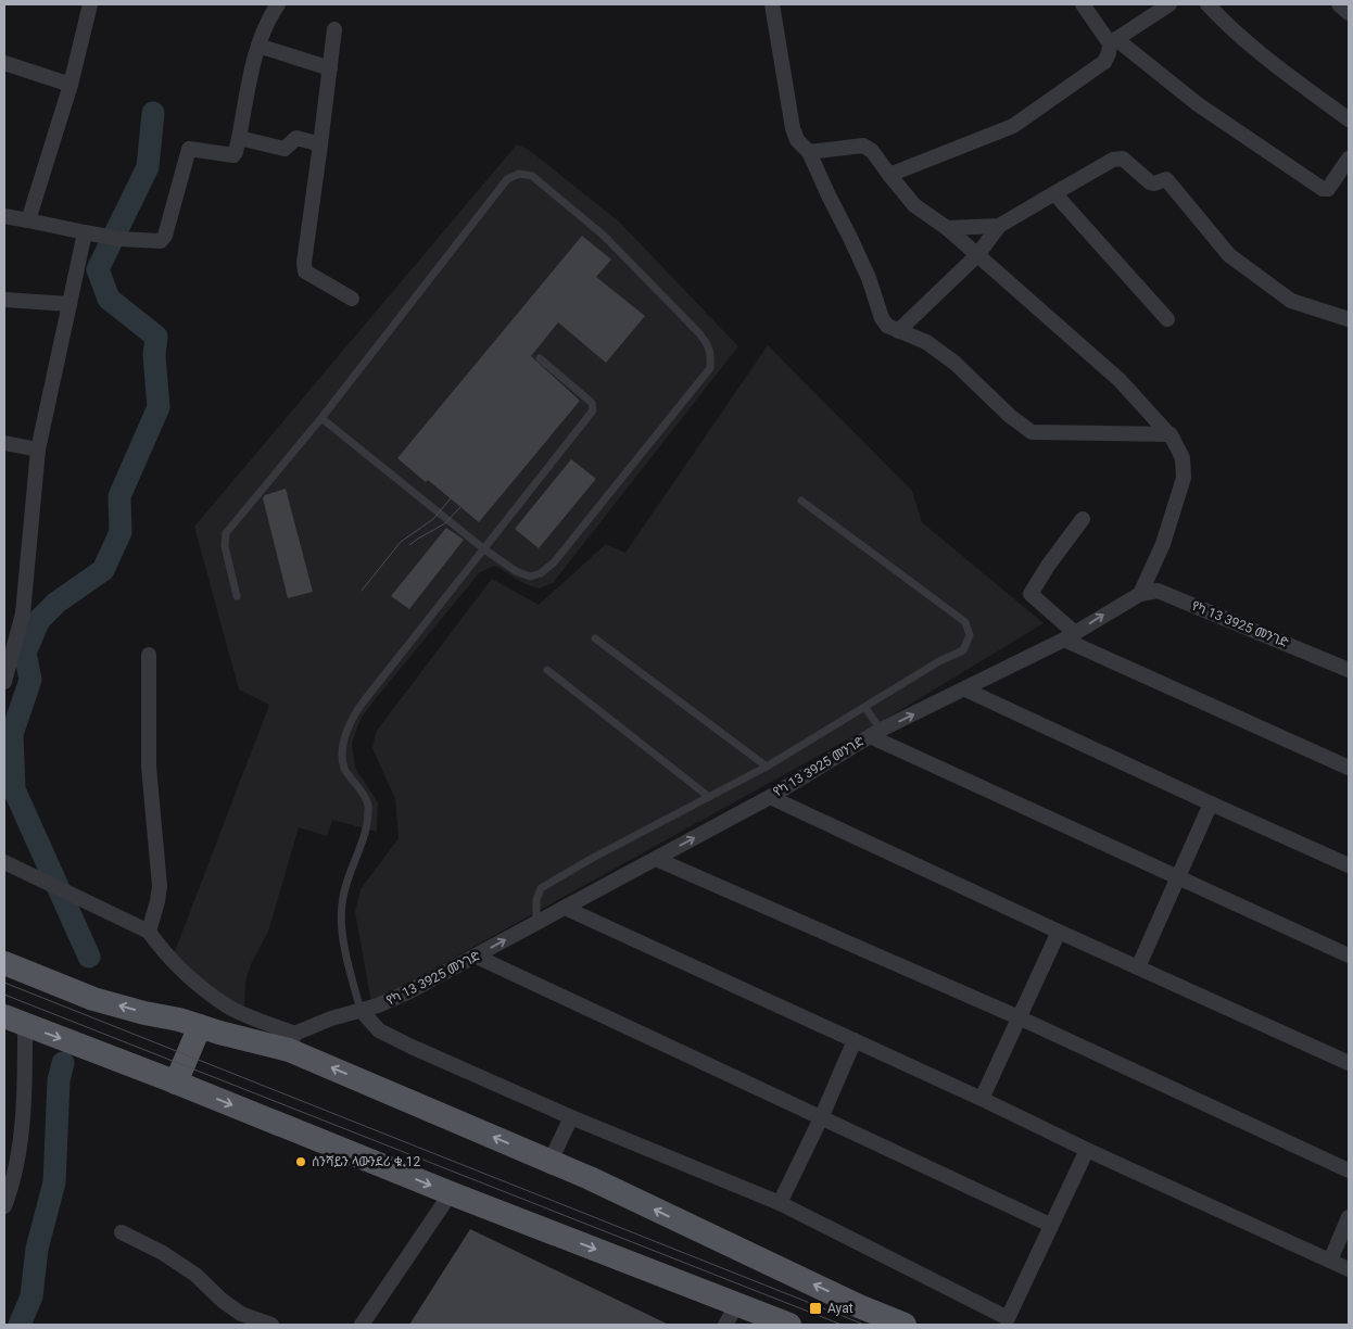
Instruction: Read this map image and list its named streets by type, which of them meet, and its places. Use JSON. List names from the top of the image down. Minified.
{"streets":{"street":["የካ 13 3925 መንገድ"]},"places":{"other":["ሰንሻይን ላውንደሪ ቁ.12"],"transit":["Ayat"]}}
